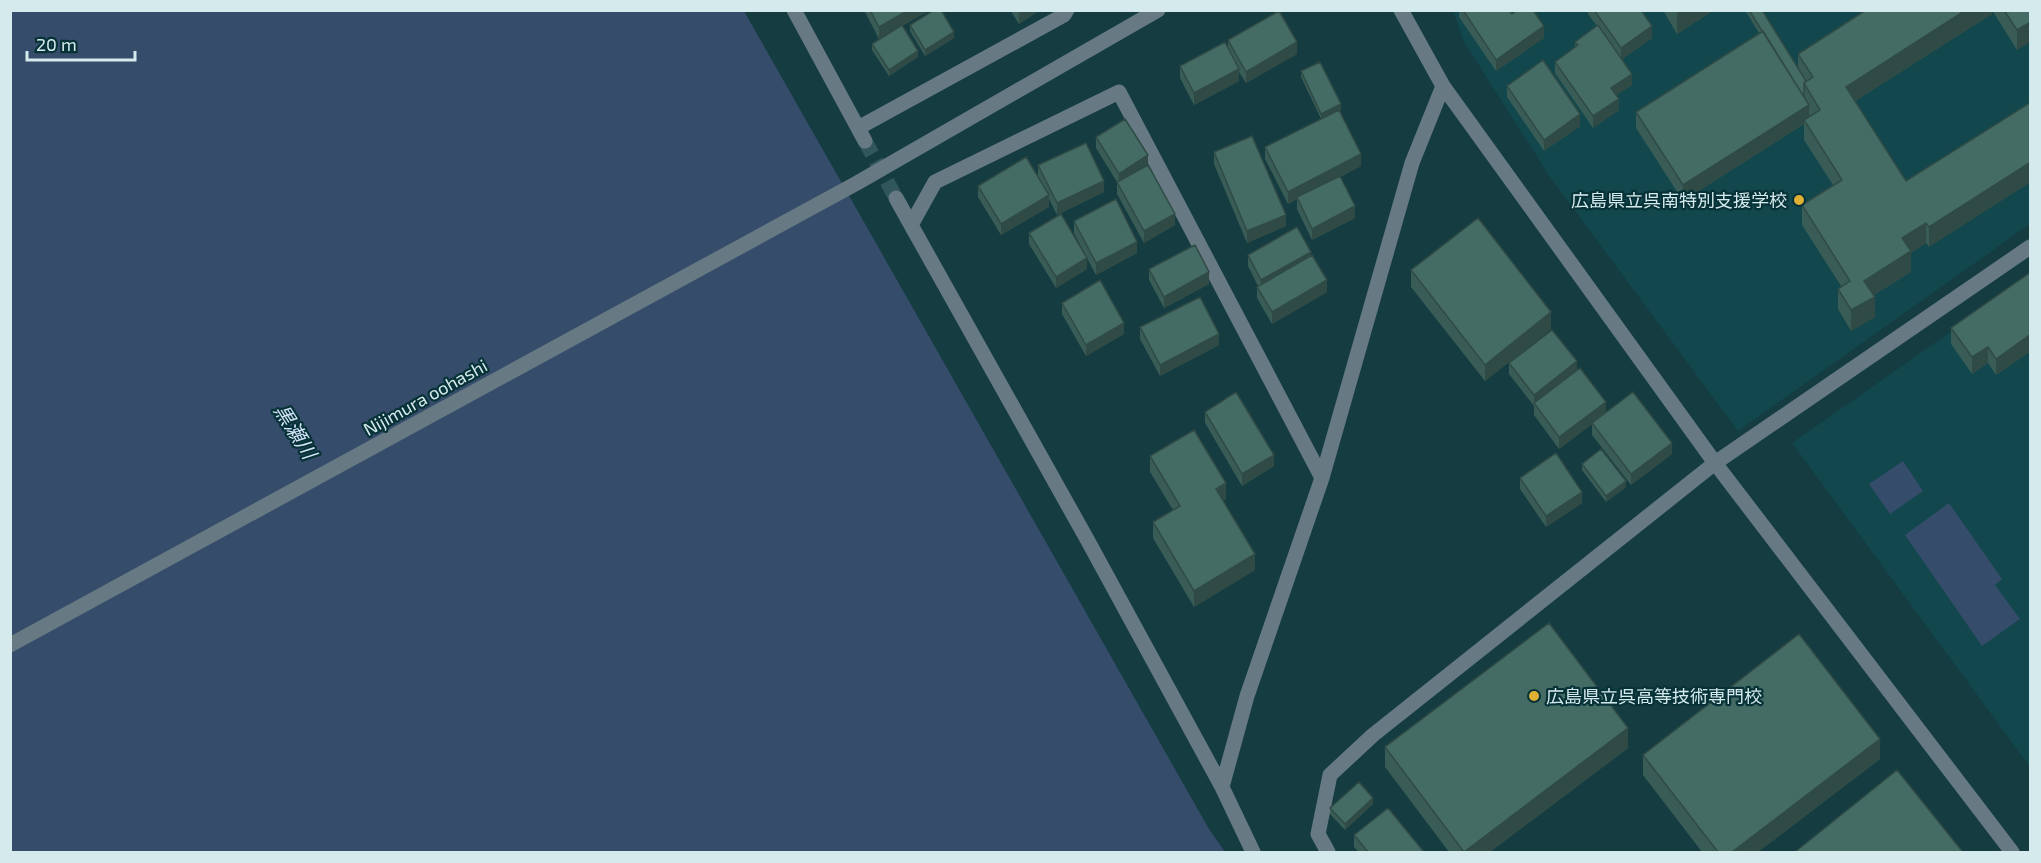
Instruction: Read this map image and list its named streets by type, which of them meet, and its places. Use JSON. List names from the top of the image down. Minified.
{"streets":{"street":["Nijimura oohashi"]},"water":["黒瀬川"],"places":["広島県立呉南特別支援学校","広島県立呉高等技術専門校"],"scale_bar":"20 m"}
